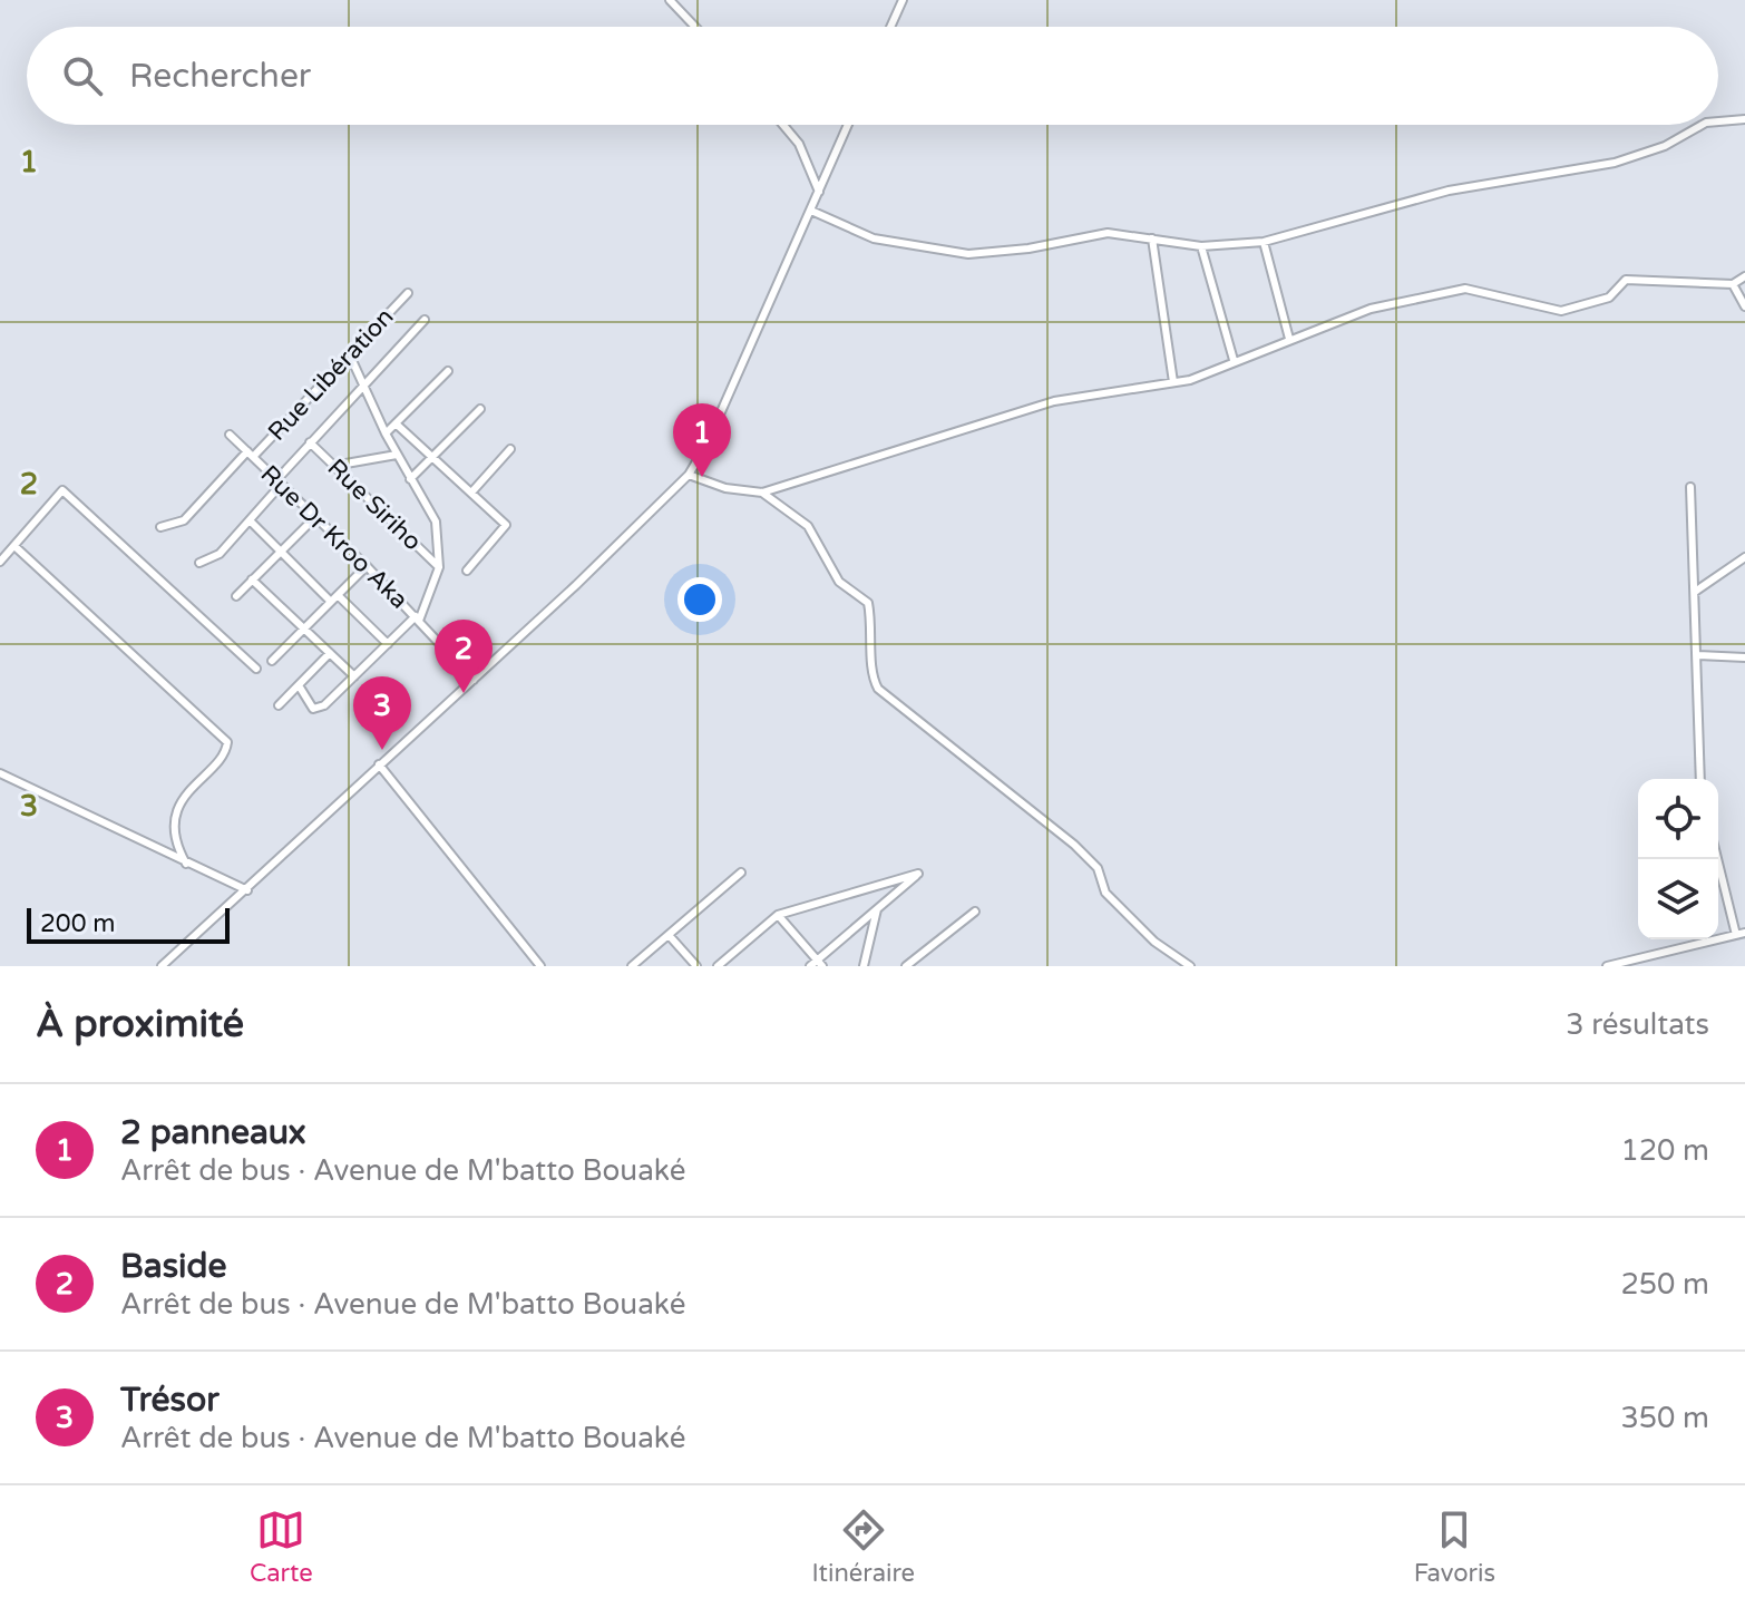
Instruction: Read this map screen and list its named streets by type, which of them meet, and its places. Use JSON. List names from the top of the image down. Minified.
{"streets":{"street":["Rue Libération","Rue Siriho","Rue Dr Kroo Aka"]},"crossings":[["Rue Libération","Rue Dr Kroo Aka"]],"scale_bar":"200 m","page":{"search":"Rechercher","pins":["1","2","3"],"scale":"200 m","heading":["À proximité","3 résultats"],"list":[{"mark":"1","name":"2 panneaux","note":"Arrêt de bus · Avenue de M'batto Bouaké","value":"120 m"},{"mark":"2","name":"Baside","note":"Arrêt de bus · Avenue de M'batto Bouaké","value":"250 m"},{"mark":"3","name":"Trésor","note":"Arrêt de bus · Avenue de M'batto Bouaké","value":"350 m"}],"nav":["Carte","Itinéraire","Favoris"]},"grid":{"rows":["1","2","3"]}}
